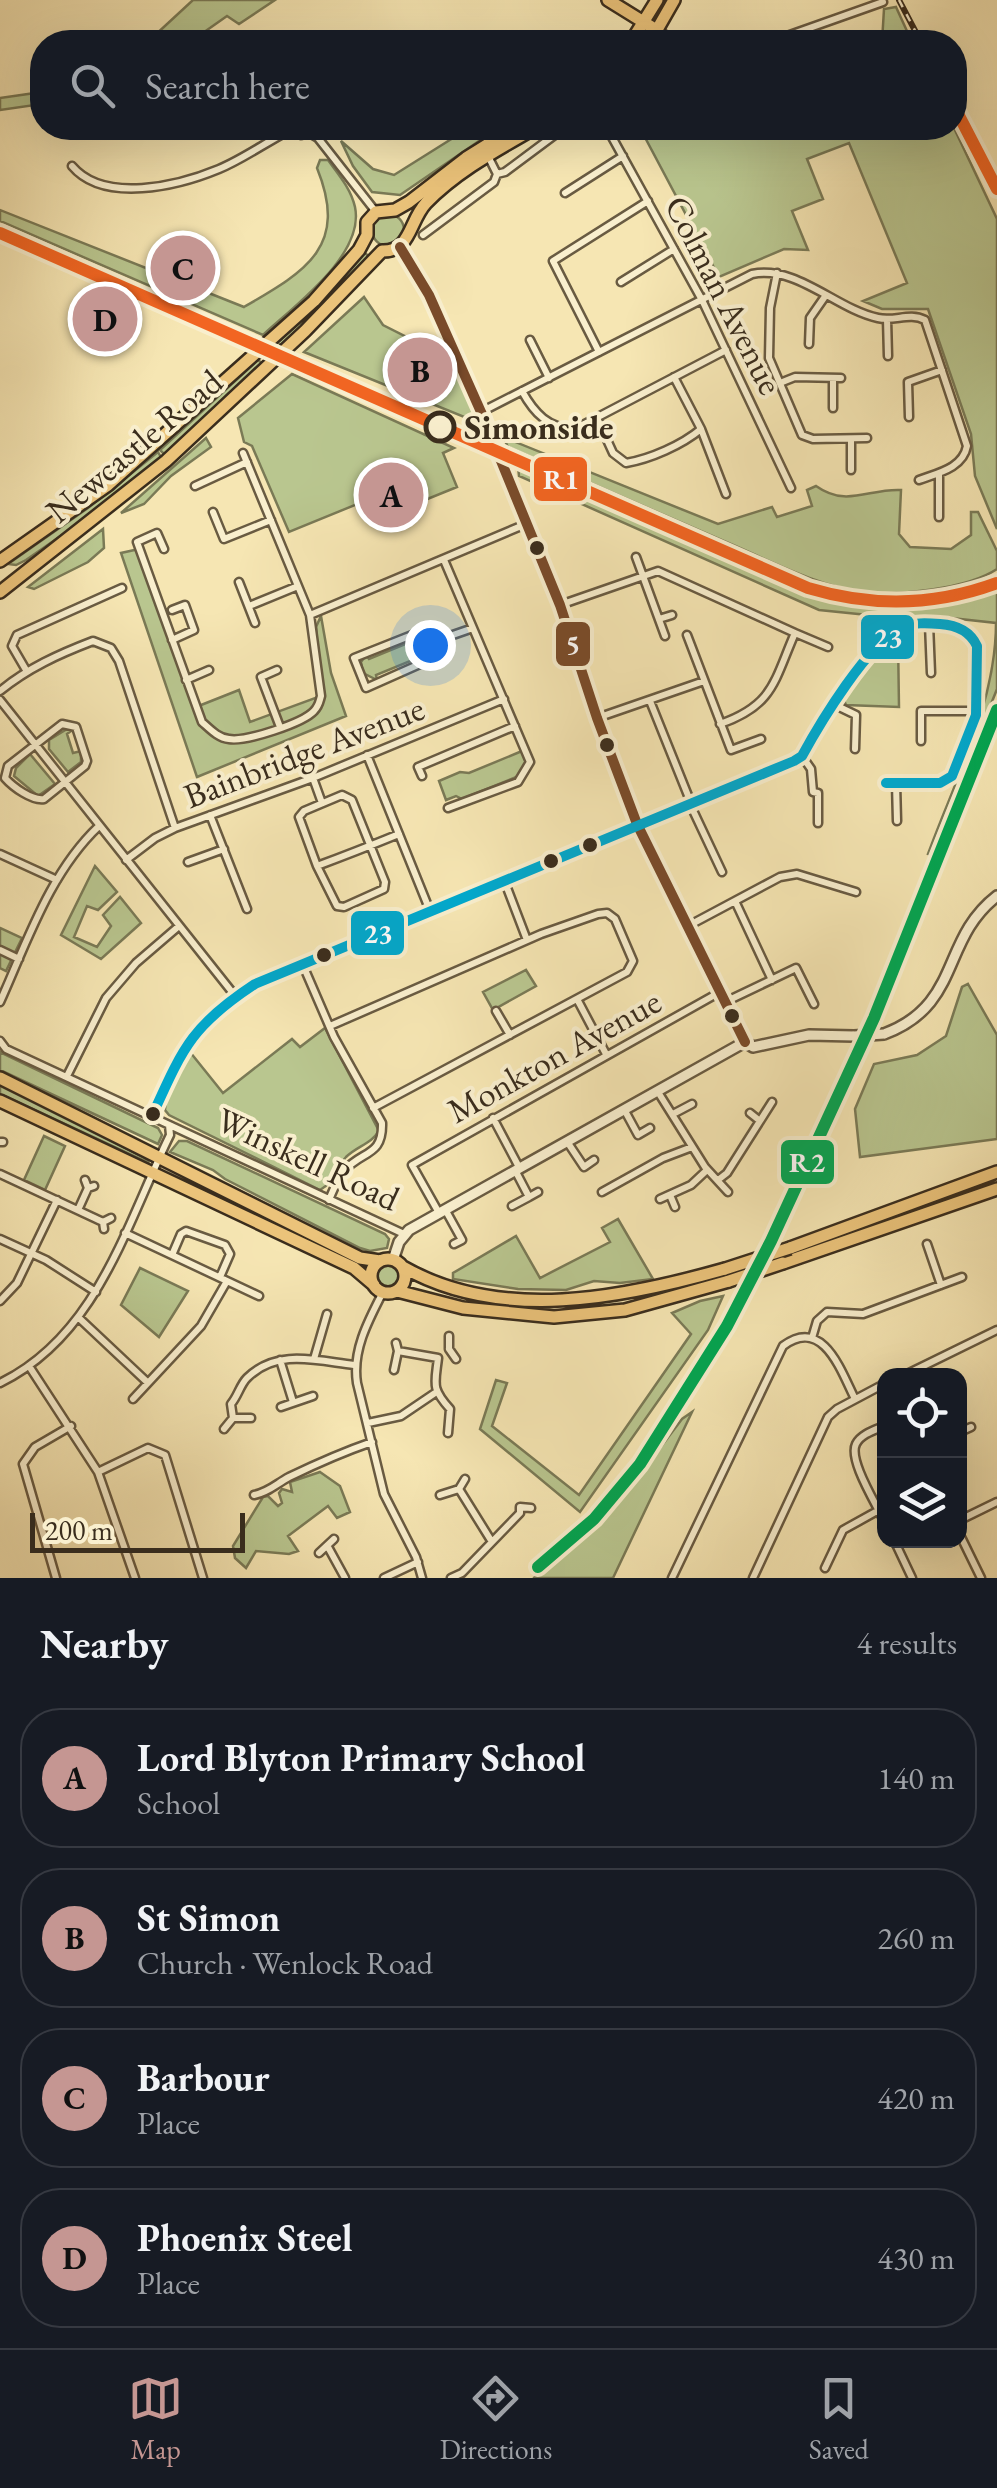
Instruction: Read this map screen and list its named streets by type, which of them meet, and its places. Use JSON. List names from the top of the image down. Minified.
{"streets":{"main road":["Newcastle Road"],"street":["Colman Avenue","Bainbridge Avenue","Monkton Avenue","Winskell Road"]},"crossings":[["Monkton Avenue","Winskell Road"]],"places":["Simonside"],"lines":["transit line R1","transit line 5","transit line 23","transit line R2"],"scale_bar":"200 m","page":{"search":"Search here","pins":["C","D","B","A"],"scale":"200 m","heading":["Nearby","4 results"],"list":[{"mark":"A","name":"Lord Blyton Primary School","note":"School","value":"140 m"},{"mark":"B","name":"St Simon","note":"Church · Wenlock Road","value":"260 m"},{"mark":"C","name":"Barbour","note":"Place","value":"420 m"},{"mark":"D","name":"Phoenix Steel","note":"Place","value":"430 m"}],"nav":["Map","Directions","Saved"]}}
